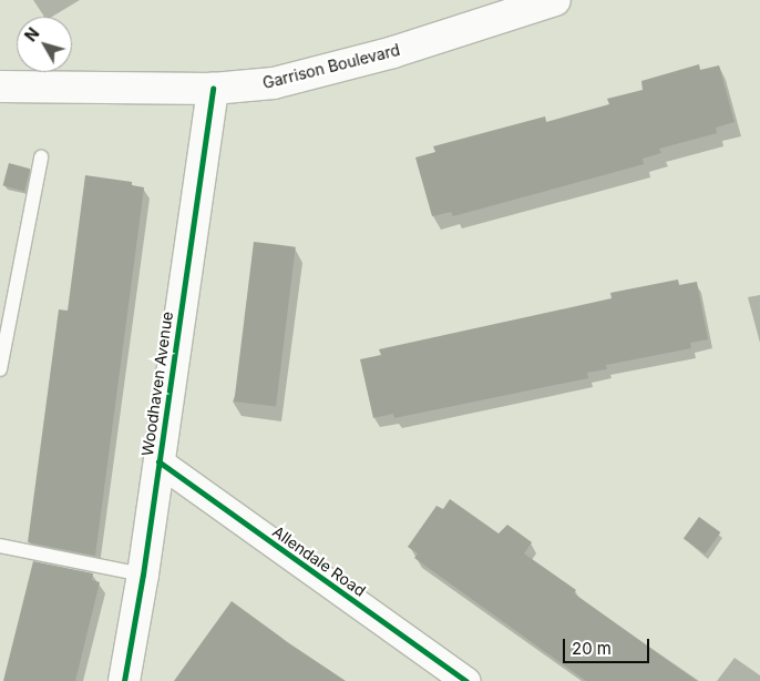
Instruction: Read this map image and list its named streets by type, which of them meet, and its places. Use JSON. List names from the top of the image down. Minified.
{"streets":{"street":["Garrison Boulevard","Woodhaven Avenue","Allendale Road"]},"crossings":[["Garrison Boulevard","Woodhaven Avenue"],["Woodhaven Avenue","Allendale Road"]],"scale_bar":"20 m","north":"top left"}
